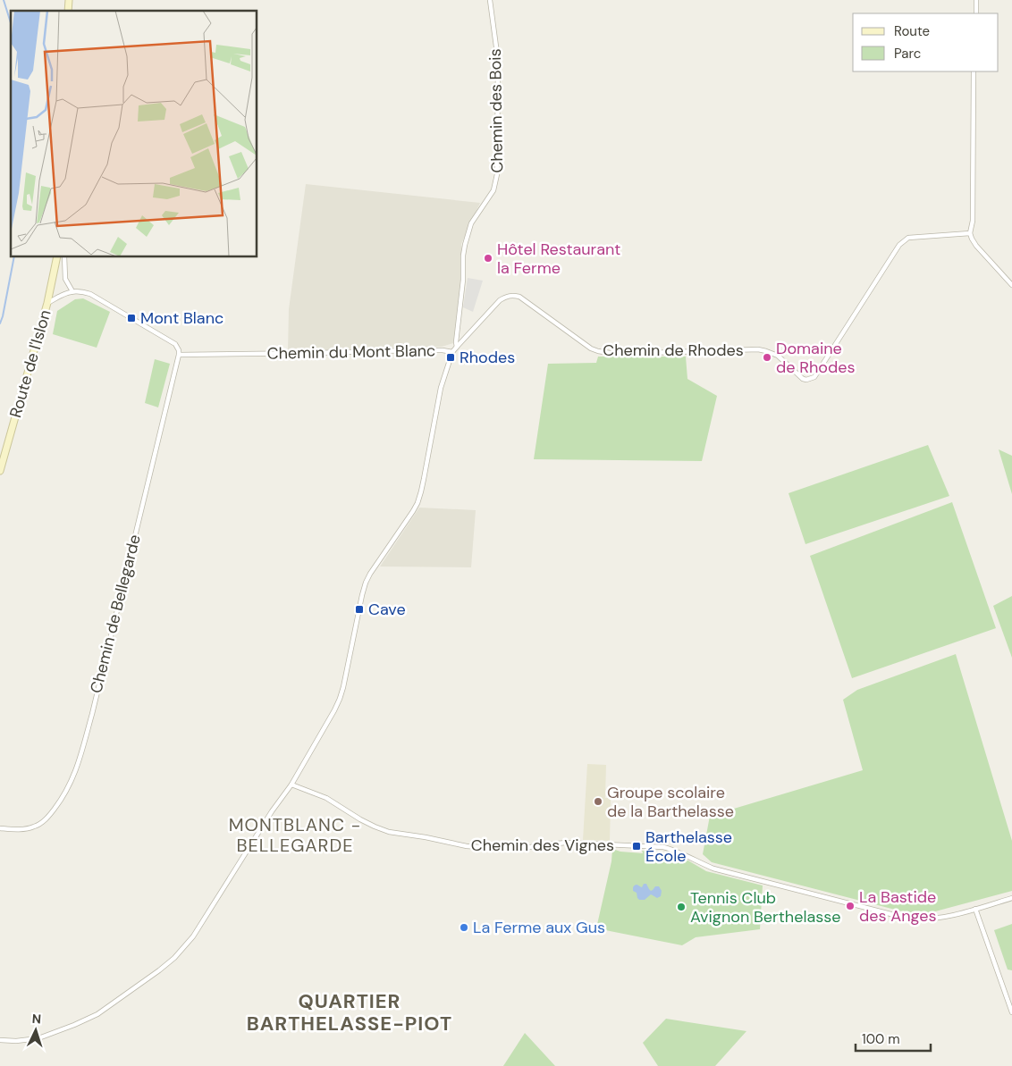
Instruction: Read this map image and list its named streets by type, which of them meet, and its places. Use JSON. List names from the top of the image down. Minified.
{"streets":{"street":["Chemin des Bois","Chemin de Rhodes","Chemin du Mont Blanc","Route de l'Islon","Chemin de Bellegarde","Chemin des Vignes"]},"crossings":[["Chemin des Bois","Chemin de Rhodes"],["Chemin de Rhodes","Chemin du Mont Blanc"],["Chemin du Mont Blanc","Chemin de Bellegarde"],["Chemin du Mont Blanc","Chemin des Vignes"]],"districts":["MONTBLANC - BELLEGARDE","QUARTIER BARTHELASSE-PIOT"],"places":{"other":["Hôtel Restaurant la Ferme","Domaine de Rhodes","Groupe scolaire de la Barthelasse","La Bastide des Anges","Tennis Club Avignon Berthelasse","La Ferme aux Gus"],"transit":["Mont Blanc","Rhodes","Cave","Barthelasse École"]},"legend":["Route","Parc"],"scale_bar":"100 m","north":"top"}
